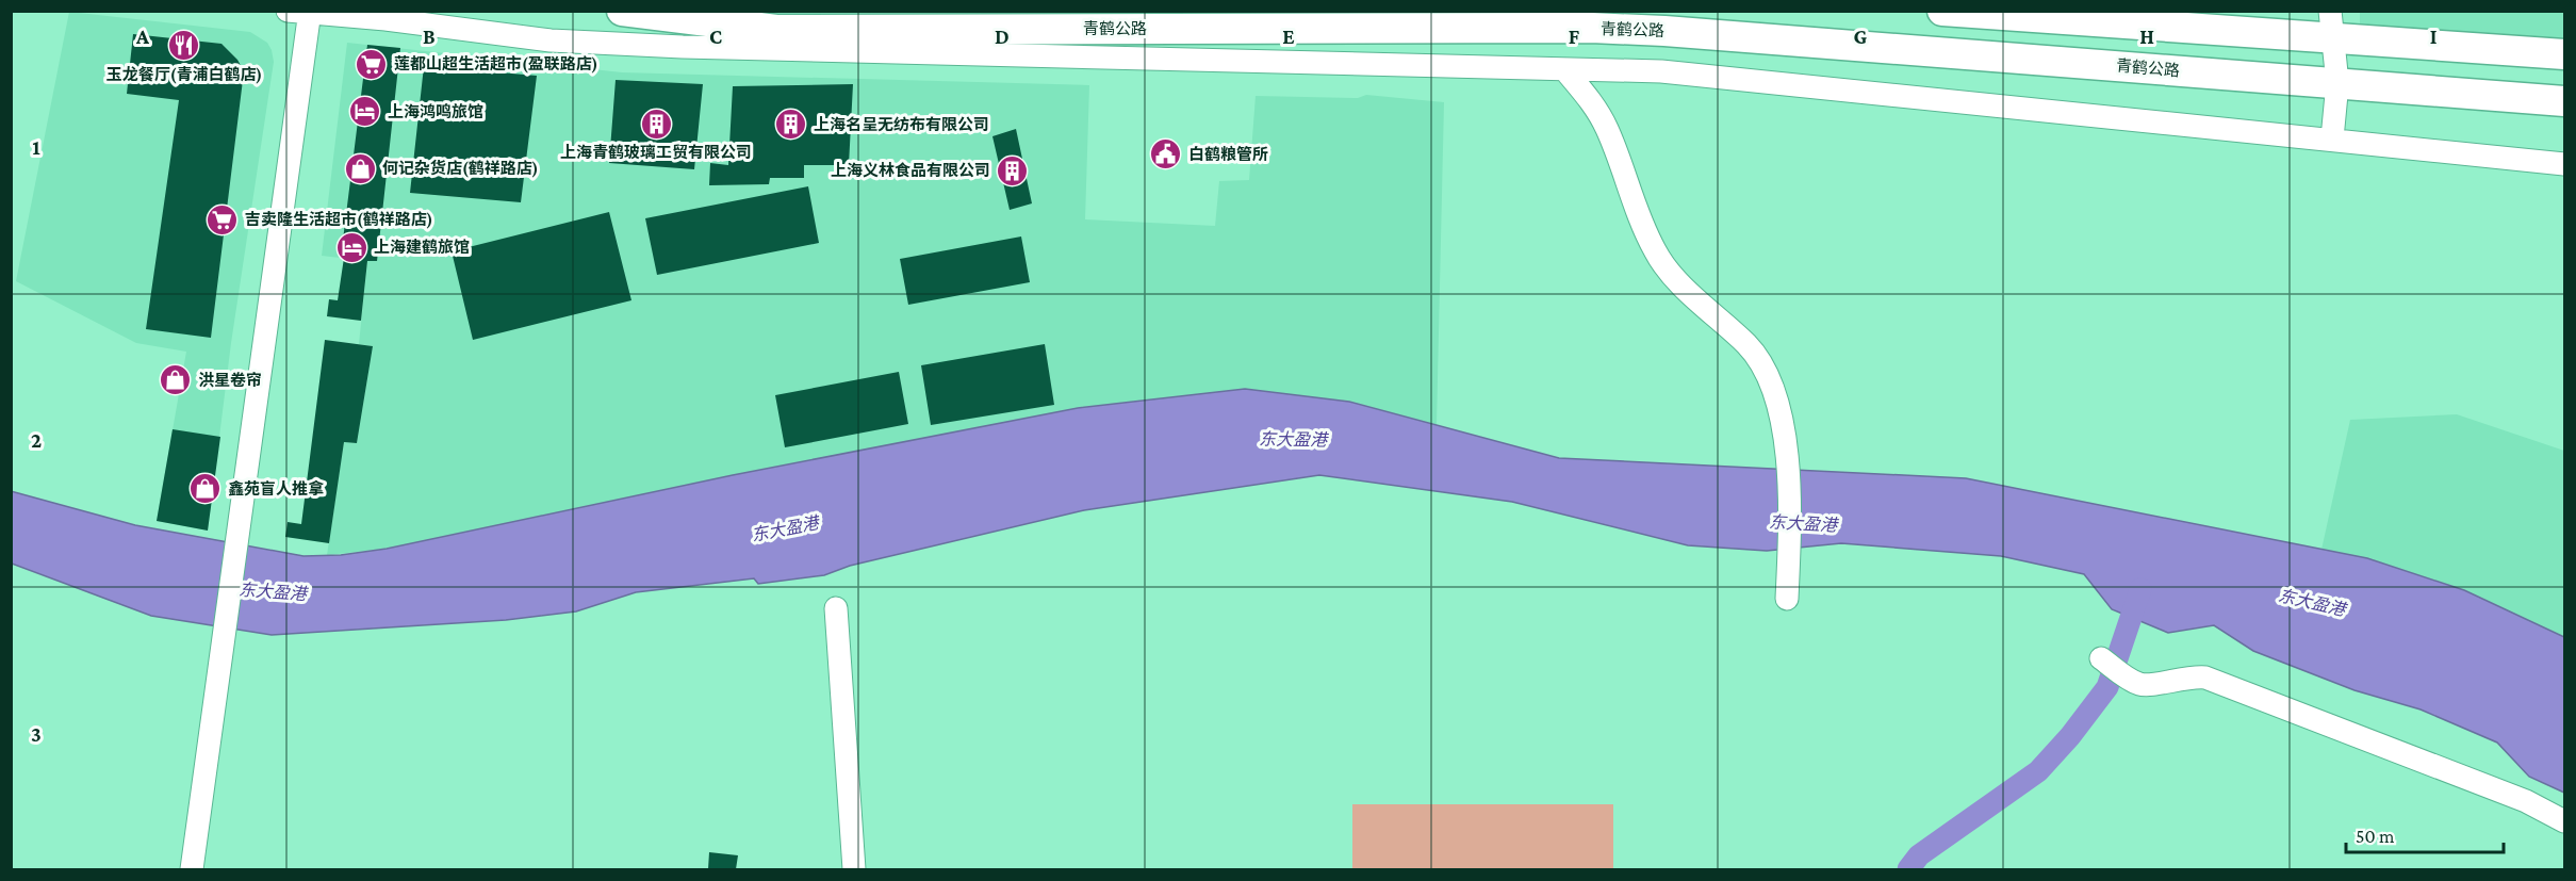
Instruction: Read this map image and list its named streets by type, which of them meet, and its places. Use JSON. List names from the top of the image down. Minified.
{"streets":{"main road":["青鹤公路"]},"water":["东大盈港"],"places":{"restaurant":["玉龙餐厅(青浦白鹤店)"],"supermarket":["莲都山超生活超市(盈联路店)","吉卖隆生活超市(鹤祥路店)"],"hotel":["上海鸿鸣旅馆","上海建鹤旅馆"],"building":["上海青鹤玻璃工贸有限公司","上海名呈无纺布有限公司","上海义林食品有限公司"],"public building":["白鹤粮管所"],"shop":["何记杂货店(鹤祥路店)","洪星卷帘","鑫苑盲人推拿"]},"scale_bar":"50 m","grid":{"columns":["A","B","C","D","E","F","G","H","I"],"rows":["1","2","3"]}}
